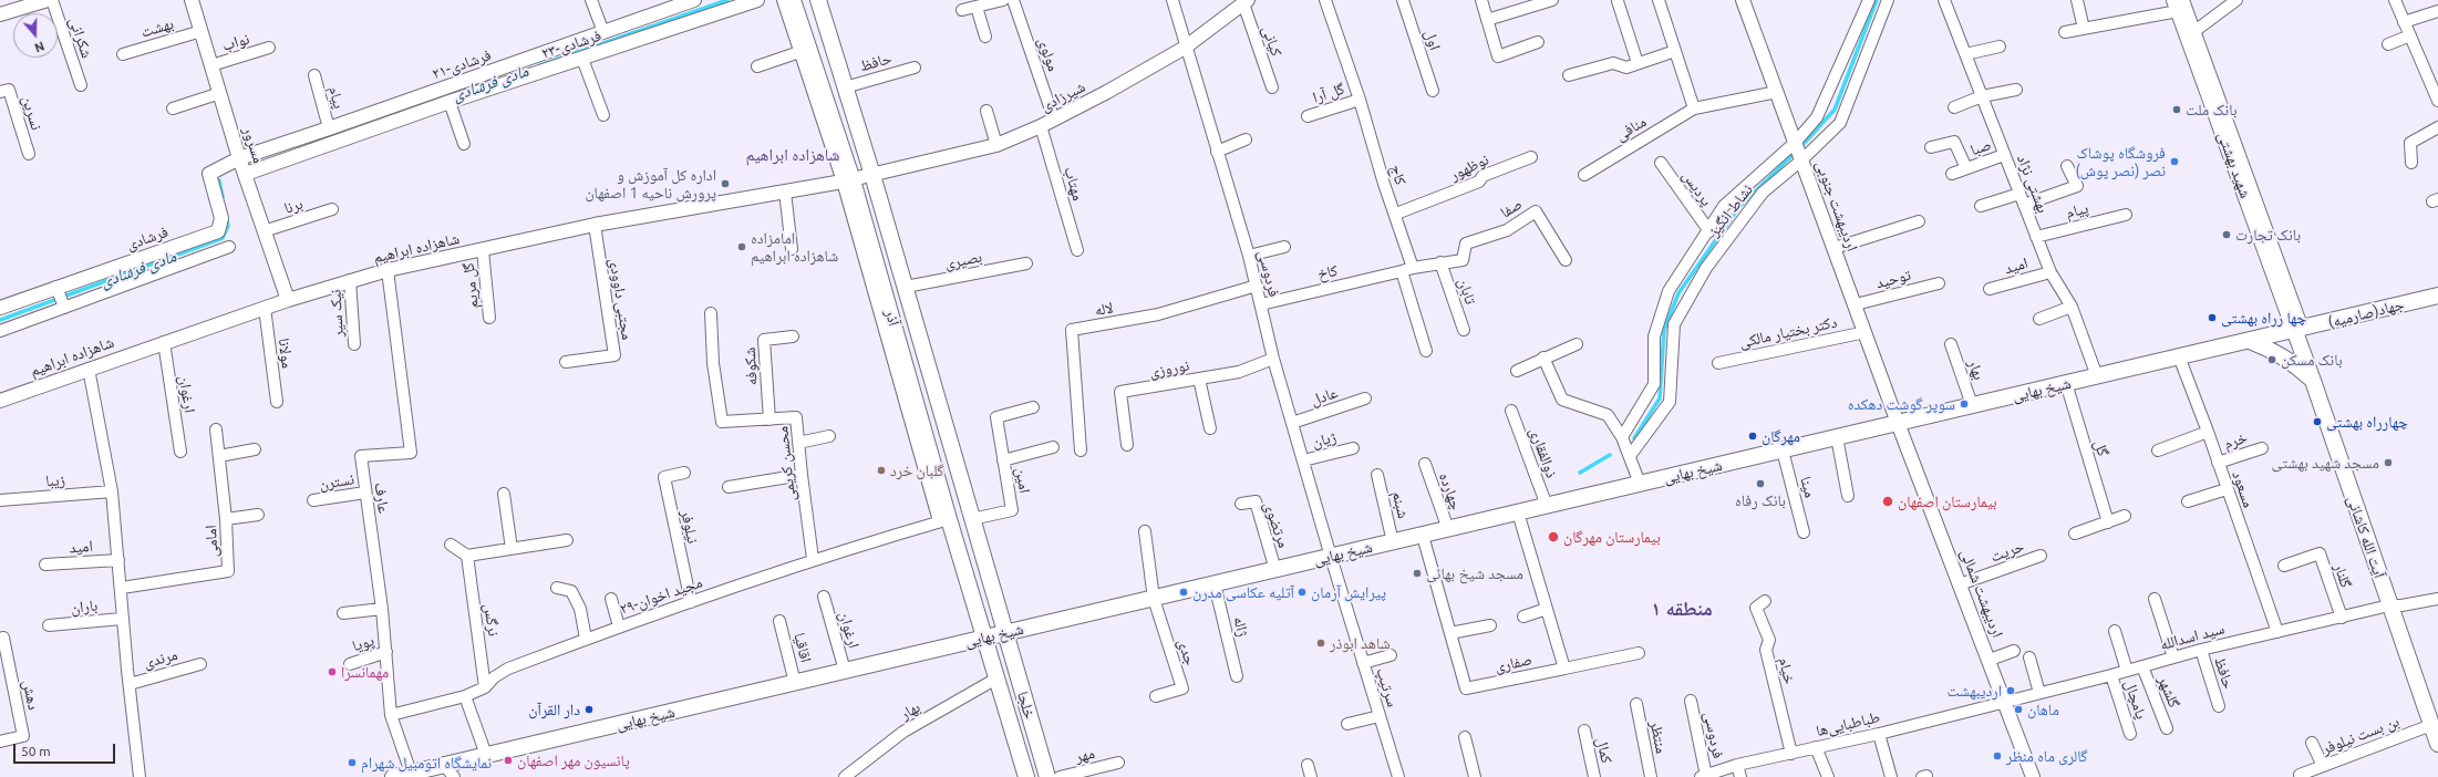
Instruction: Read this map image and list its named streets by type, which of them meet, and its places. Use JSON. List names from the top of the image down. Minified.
{"streets":{"main road":["شهید بهشتی","جهاد(صارمیه)","آذر","شیخ بهایی","آیت الله کاشانی","خلجا"],"street":["بهشت","شکرانی","اول","کیانی","نواب","۲۳-فرشادی","مولوی","حافظ","۲۱-فرشادی","گل آرا","شیرزادی","پیام","نسرین","منافی","مسرور","صبا","نوظهور","کاج","مهتاب","بهشتی نژاد","پردیس","برنا","اردیبهشت جنوبی","صفا","نشاط انگیز","فرشادی","شاهزاده ابراهیم","بصیری","امید","کاخ","فردوسی","توحید","گل مریم","تابان","مجتبی داوودی","لاله","نیک سیر","دکتر بختیار مالکی","مولانا","شکوفه","نوروزی","بهار","ارغوان","عادل","ژیان","خرم","گل","ذوالفقاری","محسن کریمی","زیبا","امین","نسترن","مینا","مسعود","چهارده","عارف","شبنم","مرتضوی","نیلوفر","امامی","حریت","گلنار","اردیبهشت شمالی","۲۹-مجید اخوان","باران","نرگس","ژاله","سید اسدالله","پویا","اقاقیا","جدی","مرندی","صفاری","خیام","سرتیپ","گلشهر","دهش","پامچال","طباطبایی‌ها","بن بست نیلوفر","منتظر","کمال","مهر"]},"crossings":[["بهشت","مسرور"],["کیانی","شیرزادی"],["نواب","مسرور"],["۲۳-فرشادی","مسرور"],["مولوی","شیرزادی"],["حافظ","آذر"],["حافظ","سید اسدالله"],["۲۱-فرشادی","پیام"],["۲۱-فرشادی","مسرور"],["۲۱-فرشادی","فرشادی"],["گل آرا","کاج"],["شیرزادی","مهتاب"],["شیرزادی","شاهزاده ابراهیم"],["شیرزادی","فردوسی"],["شیرزادی","آذر"],["پیام","بهشتی نژاد"],["منافی","اردیبهشت جنوبی"],["مسرور","برنا"],["مسرور","فرشادی"],["مسرور","شاهزاده ابراهیم"],["صبا","بهشتی نژاد"],["شهید بهشتی","جهاد(صارمیه)"],["شهید بهشتی","شیخ بهایی"],["شهید بهشتی","آیت الله کاشانی"],["نوظهور","کاج"],["بهشتی نژاد","امید"],["بهشتی نژاد","شیخ بهایی"],["پردیس","نشاط انگیز"],["اردیبهشت جنوبی","نشاط انگیز"],["اردیبهشت جنوبی","توحید"],["اردیبهشت جنوبی","دکتر بختیار مالکی"],["اردیبهشت جنوبی","شیخ بهایی"],["اردیبهشت جنوبی","اردیبهشت شمالی"],["صفا","تابان"],["شاهزاده ابراهیم","گل مریم"],["شاهزاده ابراهیم","مجتبی داوودی"],["شاهزاده ابراهیم","نیک سیر"],["شاهزاده ابراهیم","آذر"],["شاهزاده ابراهیم","مولانا"],["شاهزاده ابراهیم","ارغوان"],["شاهزاده ابراهیم","عارف"],["بصیری","آذر"],["کاخ","فردوسی"],["فردوسی","لاله"],["فردوسی","نوروزی"],["فردوسی","شیخ بهایی"],["فردوسی","عادل"],["فردوسی","ژیان"],["فردوسی","سرتیپ"],["فردوسی","طباطبایی‌ها"],["جهاد(صارمیه)","شیخ بهایی"],["جهاد(صارمیه)","آیت الله کاشانی"],["آذر","شیخ بهایی"],["آذر","امین"],["آذر","۲۹-مجید اخوان"],["آذر","خلجا"],["شکوفه","محسن کریمی"],["بهار","شیخ بهایی"],["بهار","خلجا"],["شیخ بهایی","ارغوان"],["شیخ بهایی","گل"],["شیخ بهایی","ذوالفقاری"],["شیخ بهایی","مینا"],["شیخ بهایی","مسعود"],["شیخ بهایی","چهارده"],["شیخ بهایی","عارف"],["شیخ بهایی","شبنم"],["شیخ بهایی","مرتضوی"],["شیخ بهایی","آیت الله کاشانی"],["شیخ بهایی","اردیبهشت شمالی"],["شیخ بهایی","ژاله"],["شیخ بهایی","اقاقیا"],["شیخ بهایی","جدی"],["شیخ بهایی","صفاری"],["شیخ بهایی","سرتیپ"],["شیخ بهایی","خلجا"],["خرم","مسعود"],["محسن کریمی","۲۹-مجید اخوان"],["نسترن","عارف"],["مسعود","سید اسدالله"],["عارف","۲۹-مجید اخوان"],["عارف","پویا"],["نیلوفر","۲۹-مجید اخوان"],["آیت الله کاشانی","سید اسدالله"],["آیت الله کاشانی","بن بست نیلوفر"],["حریت","اردیبهشت شمالی"],["گلنار","سید اسدالله"],["اردیبهشت شمالی","سید اسدالله"],["اردیبهشت شمالی","طباطبایی‌ها"],["۲۹-مجید اخوان","نرگس"],["سید اسدالله","گلشهر"],["سید اسدالله","پامچال"],["سید اسدالله","طباطبایی‌ها"],["خیام","طباطبایی‌ها"]],"districts":["شاهزاده ابراهیم","منطقه ۱"],"water":["مادی فرشادی"],"places":["بانک ملت","فروشگاه پوشاک نصر (نصر پوش)","اداره کل آموزش و پرورش ناحیه 1 اصفهان","بانک تجارت","امامزاده شاهزاده ابراهیم","چها رراه بهشتی","بانک مسکن","سوپر گوشت دهکده","چهارراه بهشتی","مهرگان","مسجد شهید بهشتی","گلبان خرد","بانک رفاه","بیمارستان اصفهان","بیمارستان مهرگان","مسجد شیخ بهائی","آتلیه عکاسی مدرن","پیرایش آرمان","شاهد ابوذر","مهمانسرا","اردیبهشت","دار القرآن","ماهان","گالری ماه منظر","پانسیون مهر اصفهان","نمایشگاه اتومبیل شهرام"],"scale_bar":"50 m","north":"bottom"}
